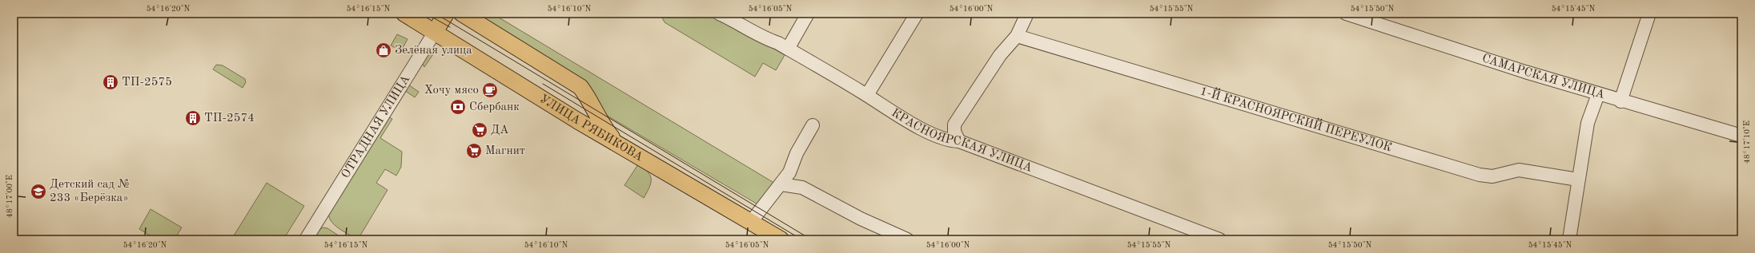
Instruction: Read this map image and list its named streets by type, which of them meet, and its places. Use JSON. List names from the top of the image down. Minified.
{"streets":{"main road":["ОТРАДНАЯ УЛИЦА","УЛИЦА РЯБИКОВА"],"street":["САМАРСКАЯ УЛИЦА","1-Й КРАСНОЯРСКИЙ ПЕРЕУЛОК","КРАСНОЯРСКАЯ УЛИЦА"]},"crossings":[["ОТРАДНАЯ УЛИЦА","УЛИЦА РЯБИКОВА"]],"places":{"shop":["Зелёная улица"],"building":["ТП-2575","ТП-2574"],"cafe":["Хочу мясо"],"bank":["Сбербанк"],"supermarket":["ДА","Магнит"],"school or university":["Детский сад № 233 «Берёзка»"]},"coordinates":["54°16'20\"N","54°16'15\"N","54°16'10\"N","54°16'05\"N","54°16'00\"N","54°15'55\"N","54°15'50\"N","54°15'45\"N","48°17'10\"E","48°17'00\"E"]}
